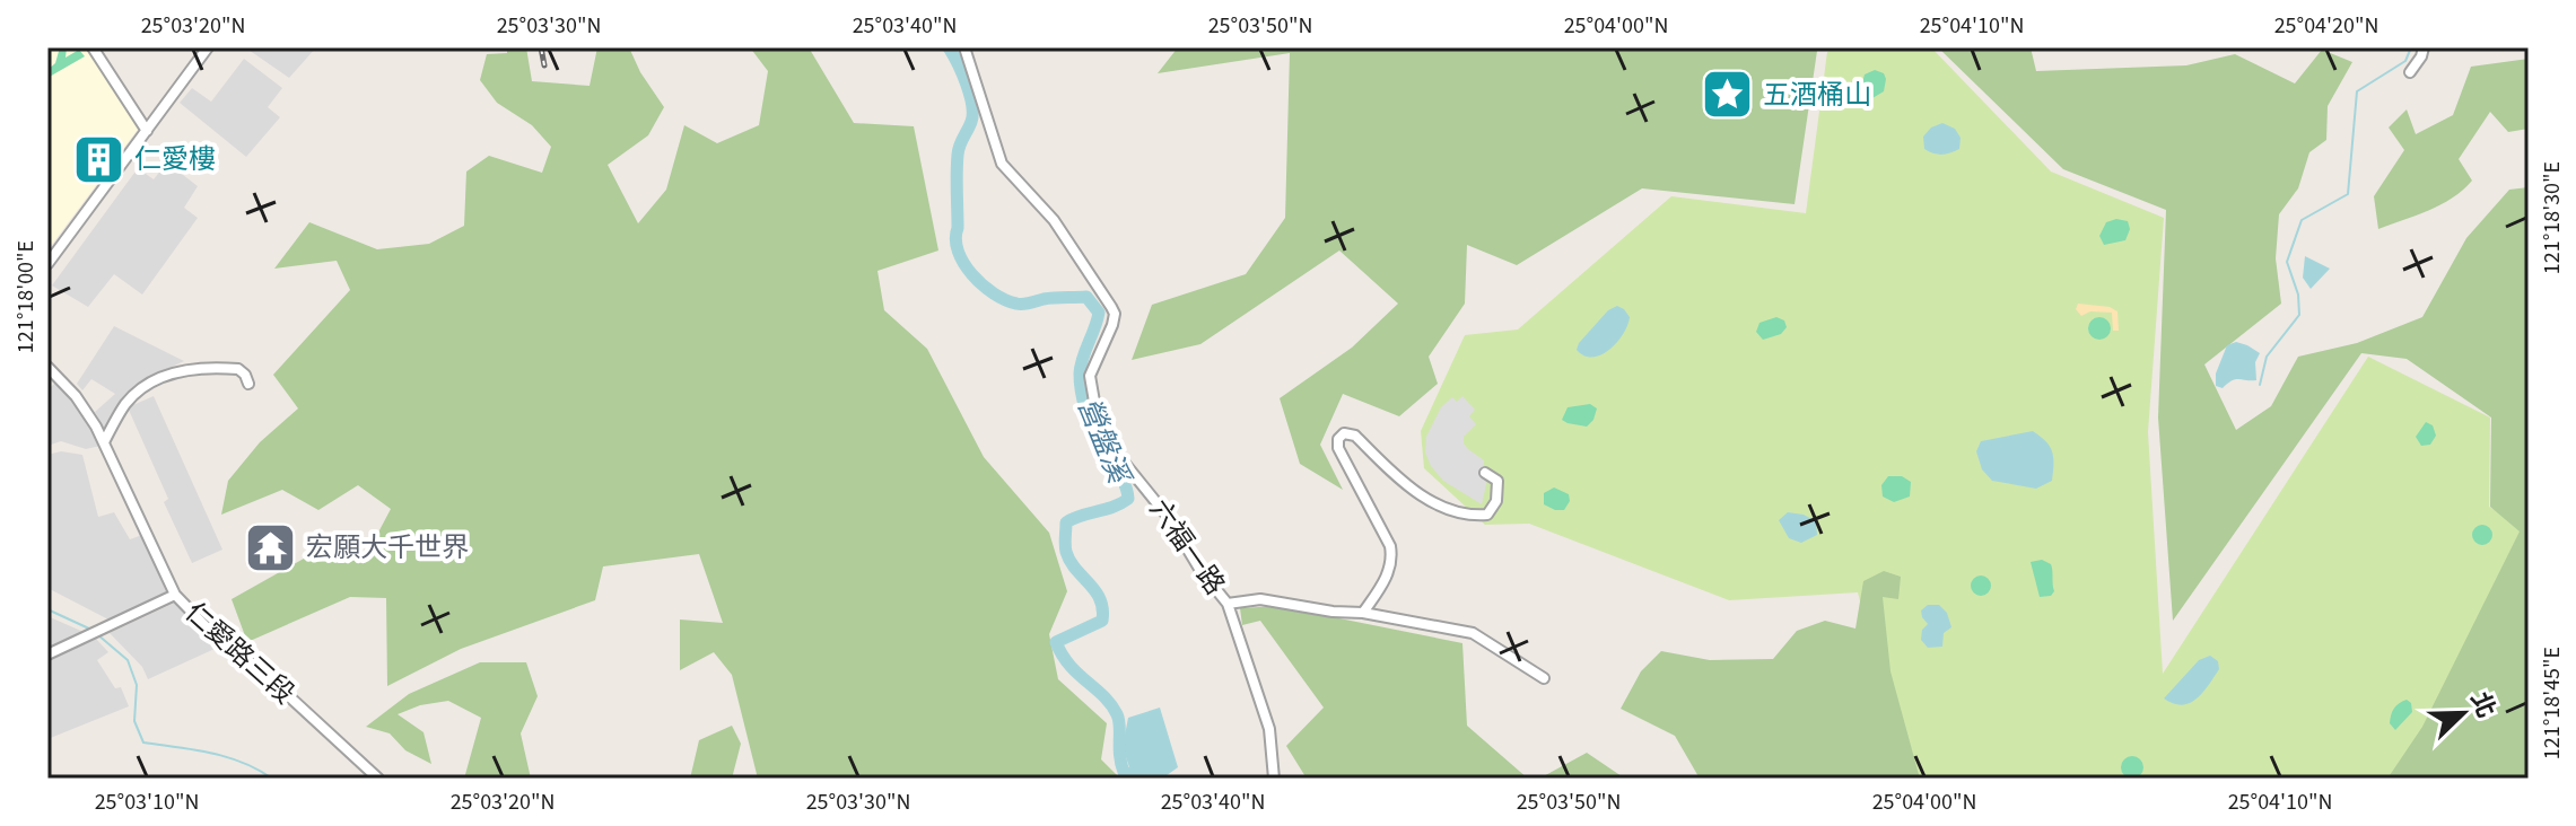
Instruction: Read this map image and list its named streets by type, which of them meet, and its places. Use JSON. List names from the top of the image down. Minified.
{"streets":{"street":["六福一路","仁愛路三段"]},"water":["營盤溪"],"places":{"place":["五酒桶山"],"building":["仁愛樓"],"temple":["宏願大千世界"]},"north":"top right","coordinates":["25°03'20\"N","25°03'30\"N","25°03'40\"N","25°03'50\"N","25°04'00\"N","25°04'10\"N","25°04'20\"N","121°18'30\"E","121°18'00\"E","121°18'45\"E","25°03'10\"N"]}
